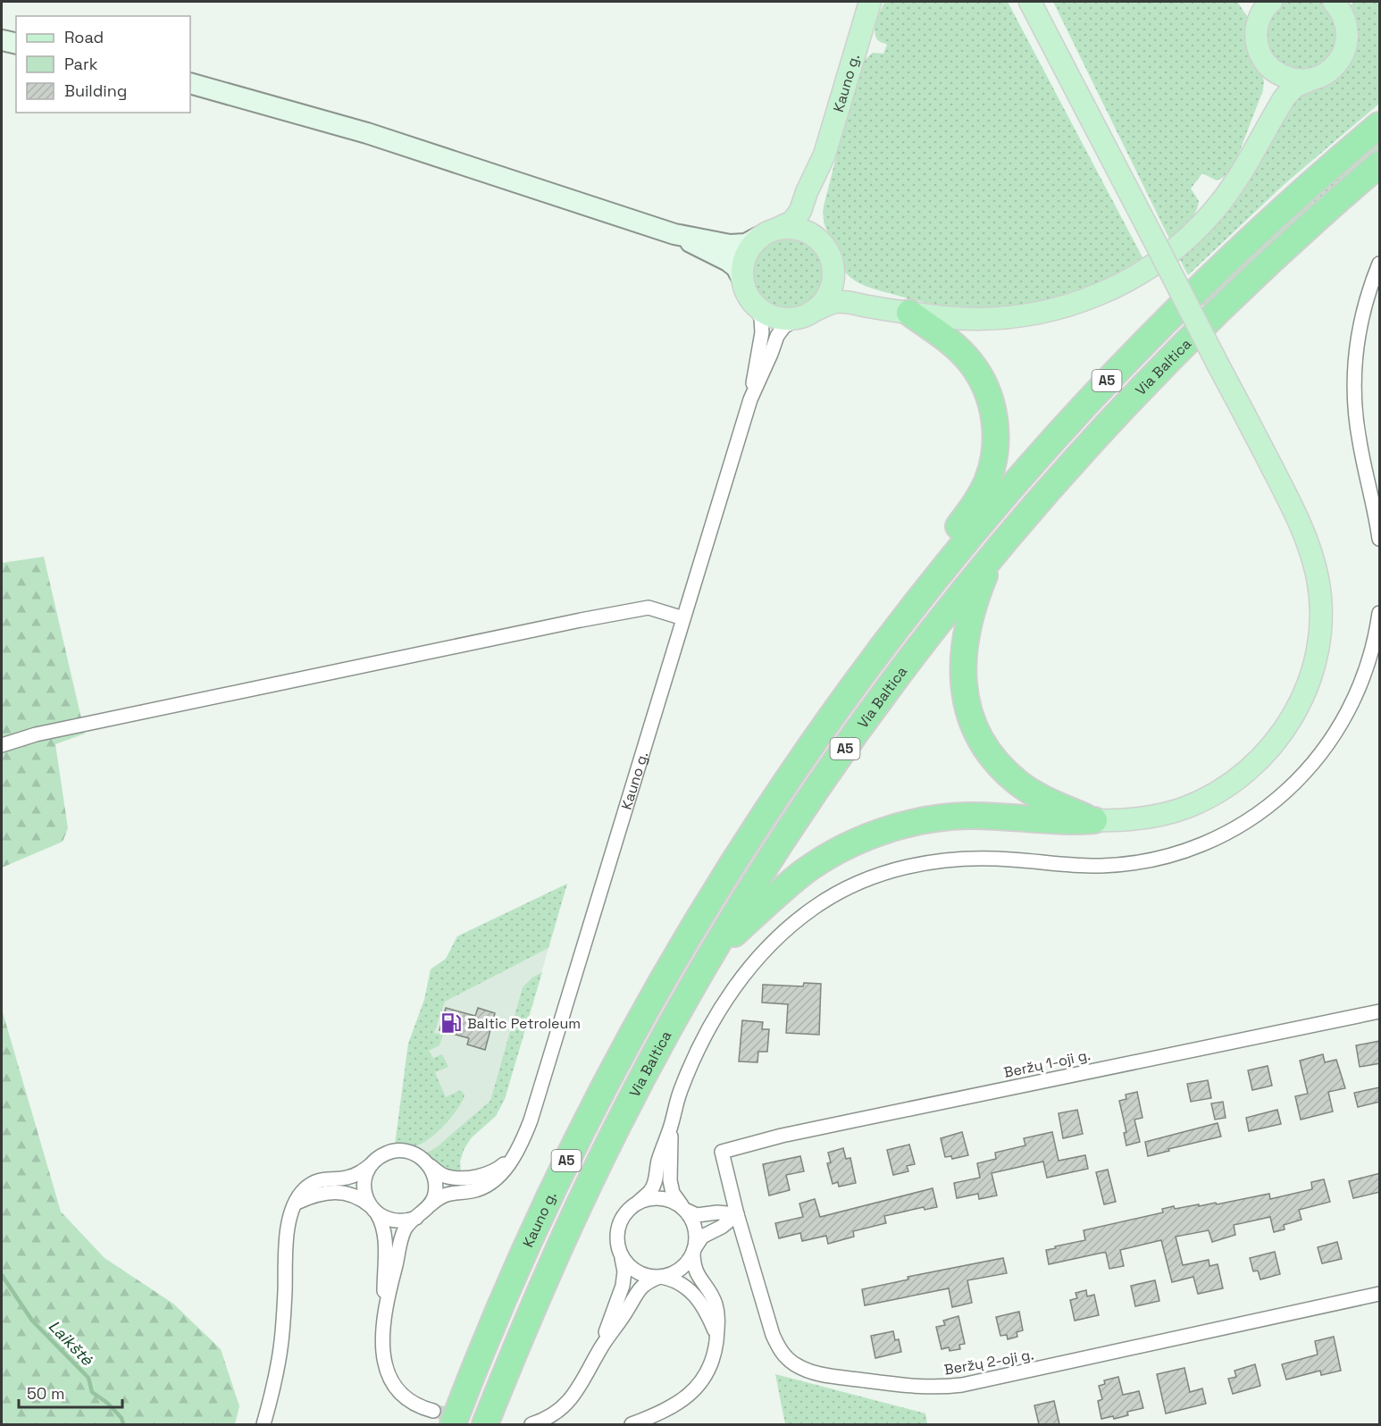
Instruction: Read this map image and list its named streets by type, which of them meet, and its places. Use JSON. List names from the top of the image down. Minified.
{"streets":{"highway":["Kauno g.","Via Baltica","A5"],"street":["Beržų 1-oji g.","Beržų 2-oji g."]},"crossings":[["Kauno g.","Via Baltica"],["Beržų 1-oji g.","Beržų 2-oji g."]],"water":["Laikštė"],"places":{"fuel station":["Baltic Petroleum"]},"legend":["Road","Park","Building"],"scale_bar":"50 m"}
